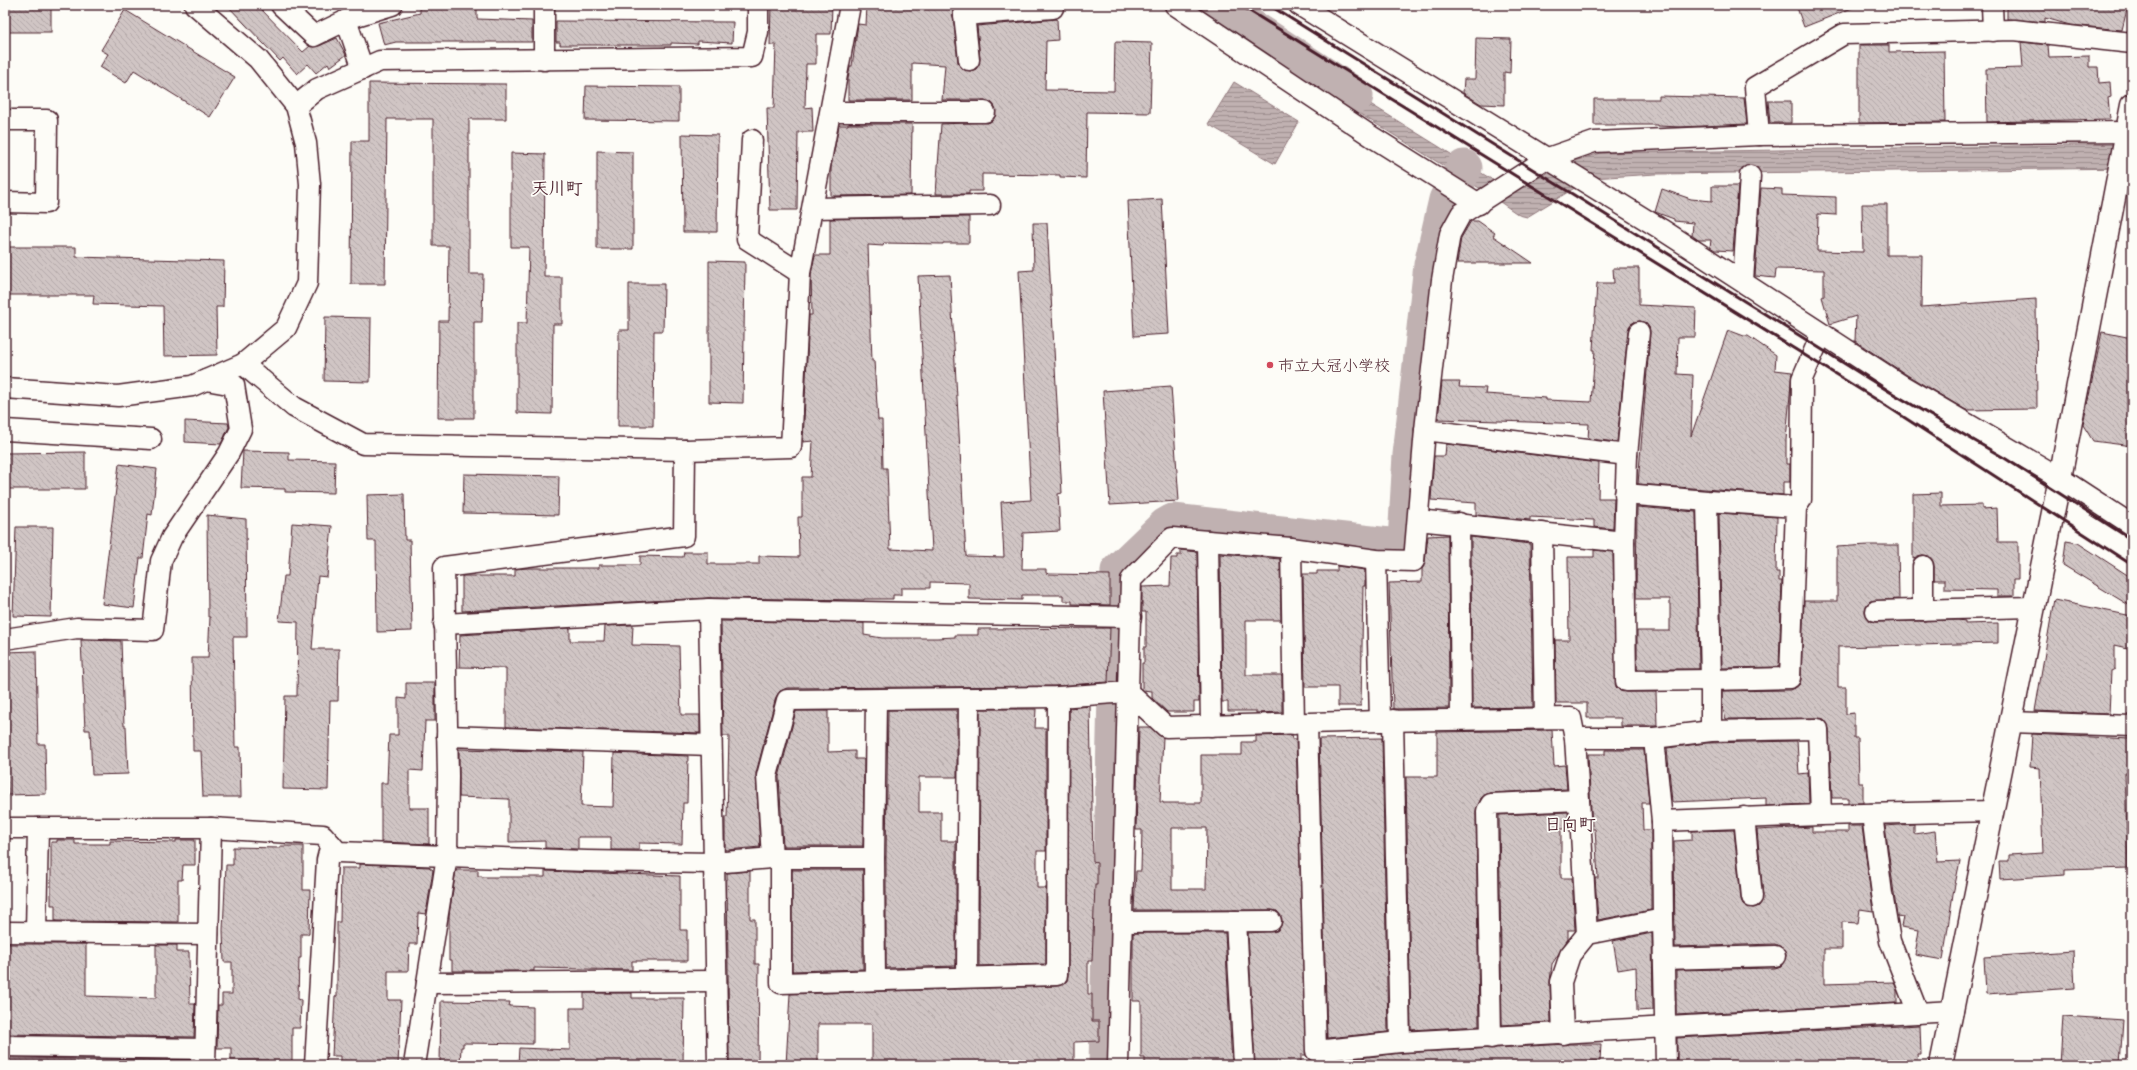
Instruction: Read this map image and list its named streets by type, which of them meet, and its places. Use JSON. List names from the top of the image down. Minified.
{"districts":["天川町","日向町"],"places":["市立大冠小学校"]}
